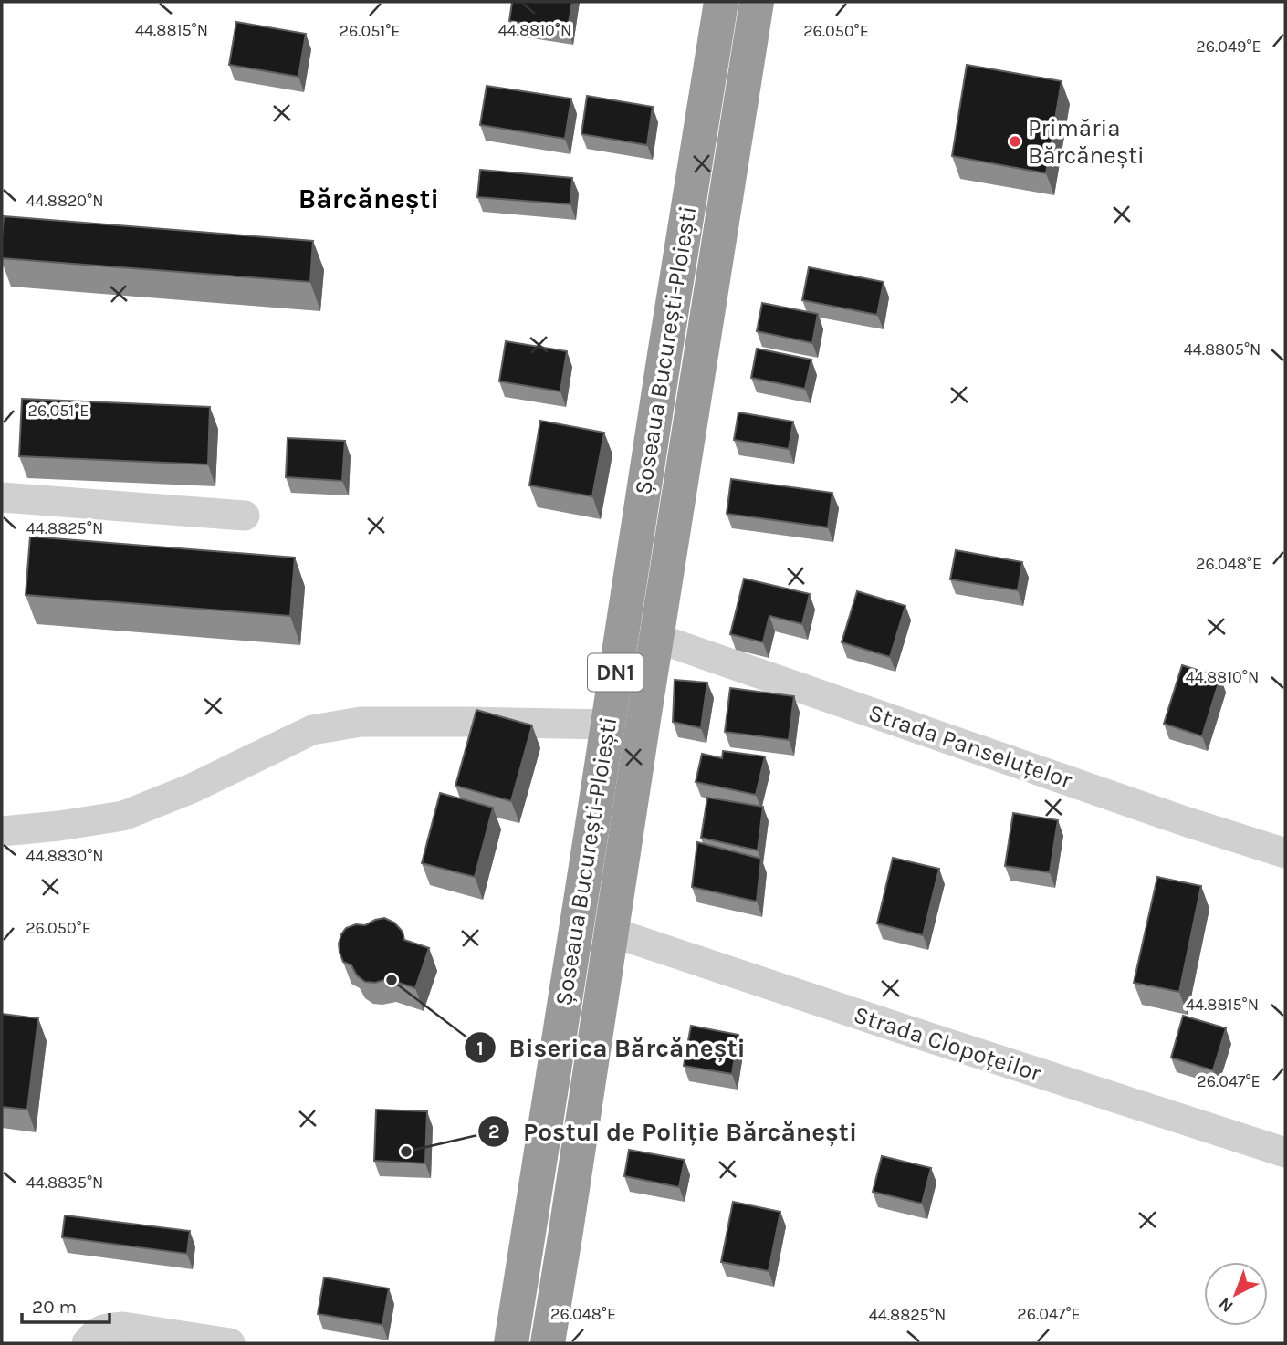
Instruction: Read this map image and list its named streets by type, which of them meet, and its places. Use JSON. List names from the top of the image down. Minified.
{"streets":{"highway":["Șoseaua București-Ploiești","DN1"],"street":["Strada Panseluțelor","Strada Clopoțeilor"]},"crossings":[["Șoseaua București-Ploiești","Strada Panseluțelor"],["Șoseaua București-Ploiești","Strada Clopoțeilor"]],"districts":["Bărcănești"],"places":["Primăria Bărcănești","Biserica Bărcănești","Postul de Poliție Bărcănești"],"scale_bar":"20 m","north":"bottom left","coordinates":["44.8815°N","44.8810°N","26.051°E","26.050°E","26.049°E","44.8820°N","44.8805°N","44.8825°N","26.048°E","44.8830°N","26.047°E","44.8835°N"]}
